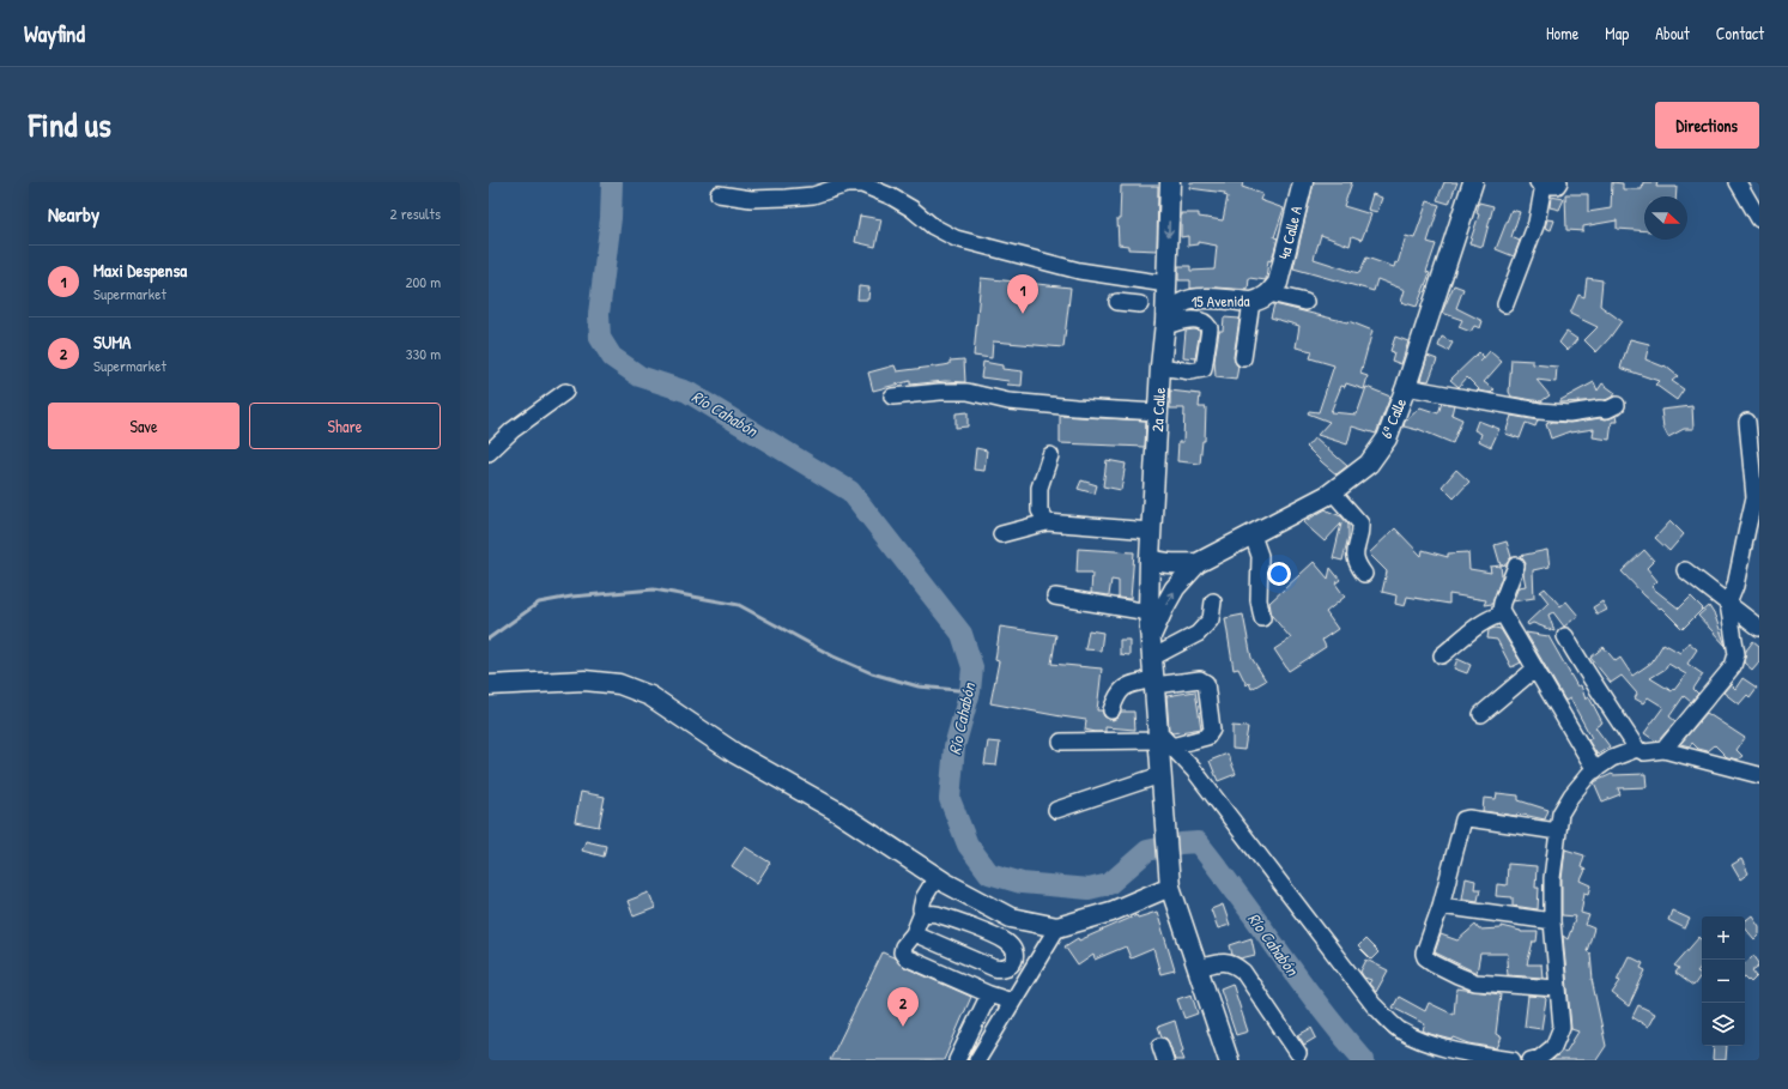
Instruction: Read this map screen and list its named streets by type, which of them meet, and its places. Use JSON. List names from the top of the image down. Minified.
{"streets":{"main road":["4a Calle A","15 Avenida","2a Calle","6ª Calle"]},"crossings":[["4a Calle A","15 Avenida"],["15 Avenida","2a Calle"],["2a Calle","6ª Calle"]],"water":["Río Cahabón"],"north":"right","page":{"header":"Wayfind","nav":["Home","Map","About","Contact"],"title":"Find us","buttons":["Directions",["Save","Share"]],"heading":["Nearby","2 results"],"list":[{"mark":"1","name":"Maxi Despensa","note":"Supermarket","value":"200 m"},{"mark":"2","name":"SUMA","note":"Supermarket","value":"330 m"}],"pins":["1","2"],"map_buttons":["+","−"]}}
